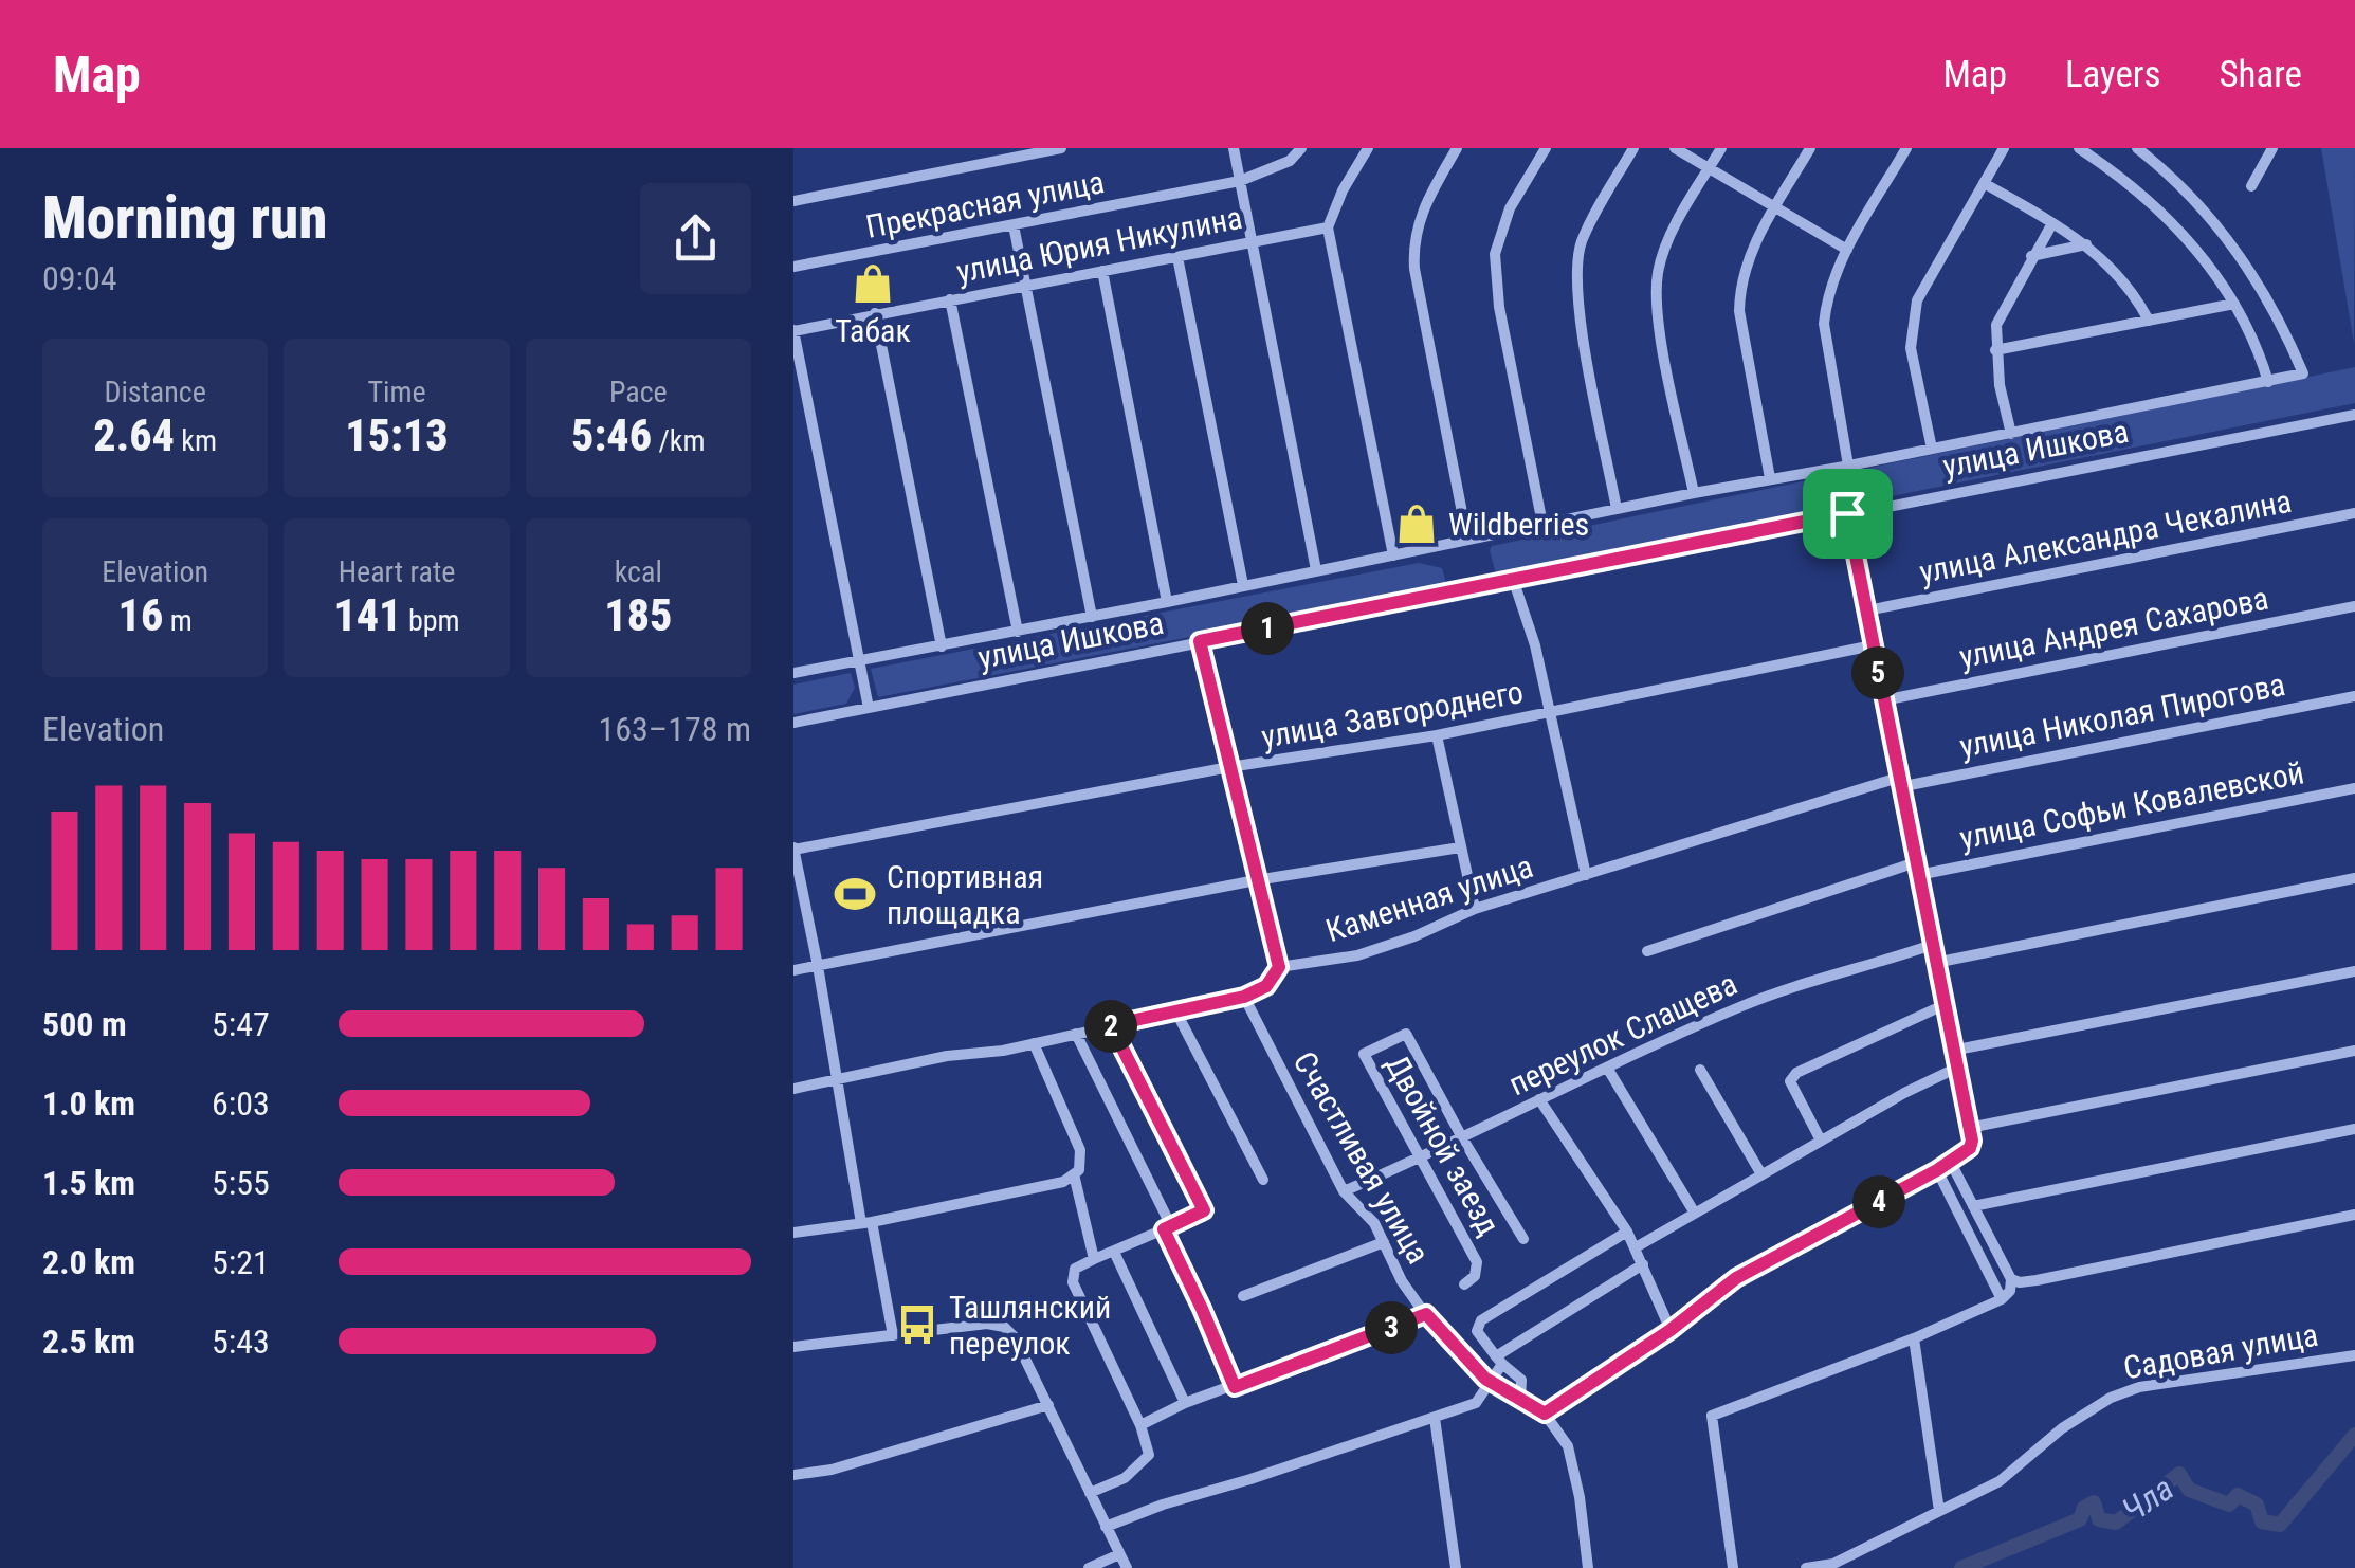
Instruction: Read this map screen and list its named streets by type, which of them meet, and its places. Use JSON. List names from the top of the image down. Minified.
{"streets":{"street":["Прекрасная улица","улица Юрия Никулина","улица Ишкова","улица Александра Чекалина","улица Андрея Сахарова","улица Завгороднего","улица Николая Пирогова","улица Софьи Ковалевской","Каменная улица","переулок Слащева","Двойной заезд","Счастливая улица","Садовая улица"]},"crossings":[["улица Николая Пирогова","Каменная улица"],["улица Софьи Ковалевской","переулок Слащева"],["переулок Слащева","Двойной заезд"],["переулок Слащева","Счастливая улица"]],"water":["Чла"],"places":{"shop":["Табак","Wildberries"],"sports":["Спортивная площадка"],"bus stop":["Ташлянский переулок"]},"page":{"header":"Map","nav":["Map","Layers","Share"],"heading":["Morning run","09:04"],"stats":[["Distance","2.64 km"],["Time","15:13"],["Pace","5:46 /km"],["Elevation","16 m"],["Heart rate","141 bpm"],["kcal","185"]],"pins":["1","5","2","4","3"],"chart":["Elevation","163–178 m"],"list":[{"name":"500 m","note":"5:47"},{"name":"1.0 km","note":"6:03"},{"name":"1.5 km","note":"5:55"},{"name":"2.0 km","note":"5:21"},{"name":"2.5 km","note":"5:43"}]}}
